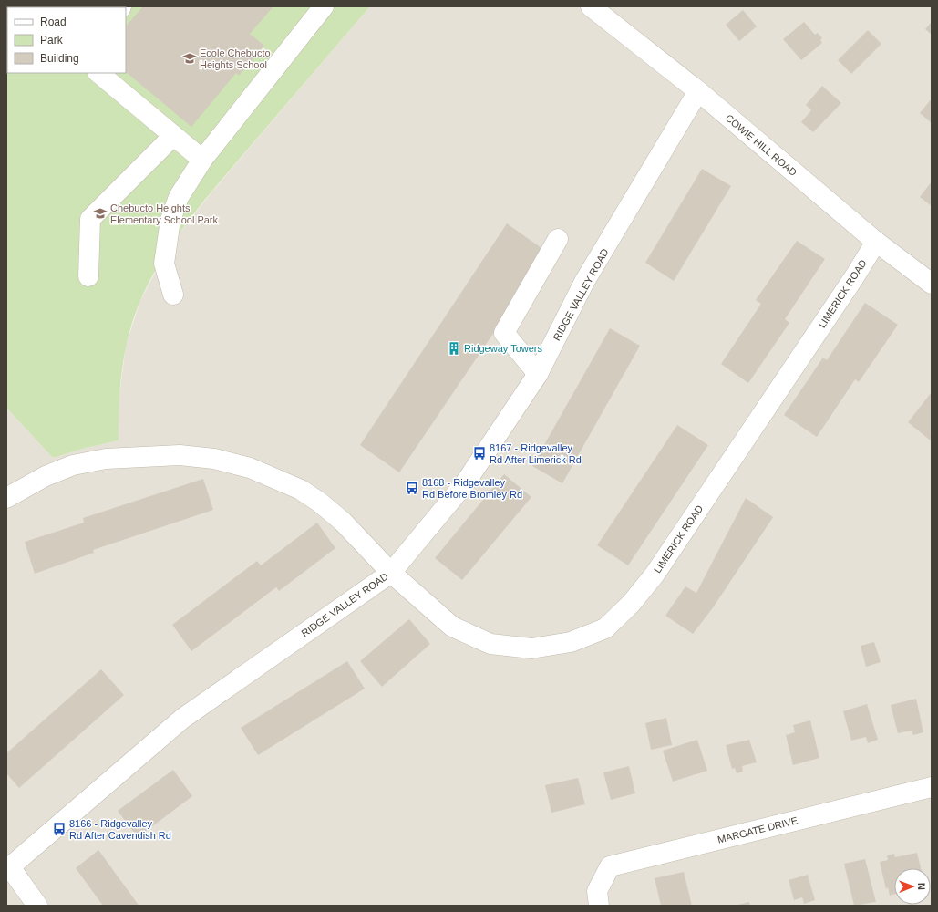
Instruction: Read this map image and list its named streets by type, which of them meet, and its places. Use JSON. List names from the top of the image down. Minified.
{"streets":{"street":["COWIE HILL ROAD","LIMERICK ROAD","RIDGE VALLEY ROAD","MARGATE DRIVE"]},"crossings":[["COWIE HILL ROAD","LIMERICK ROAD"],["COWIE HILL ROAD","RIDGE VALLEY ROAD"],["LIMERICK ROAD","RIDGE VALLEY ROAD"]],"places":{"school or university":["Ecole Chebucto Heights School","Chebucto Heights Elementary School Park"],"building":["Ridgeway Towers"],"bus stop":["8167 - Ridgevalley Rd After Limerick Rd","8168 - Ridgevalley Rd Before Bromley Rd","8166 - Ridgevalley Rd After Cavendish Rd"]},"legend":["Road","Park","Building"],"north":"right"}
